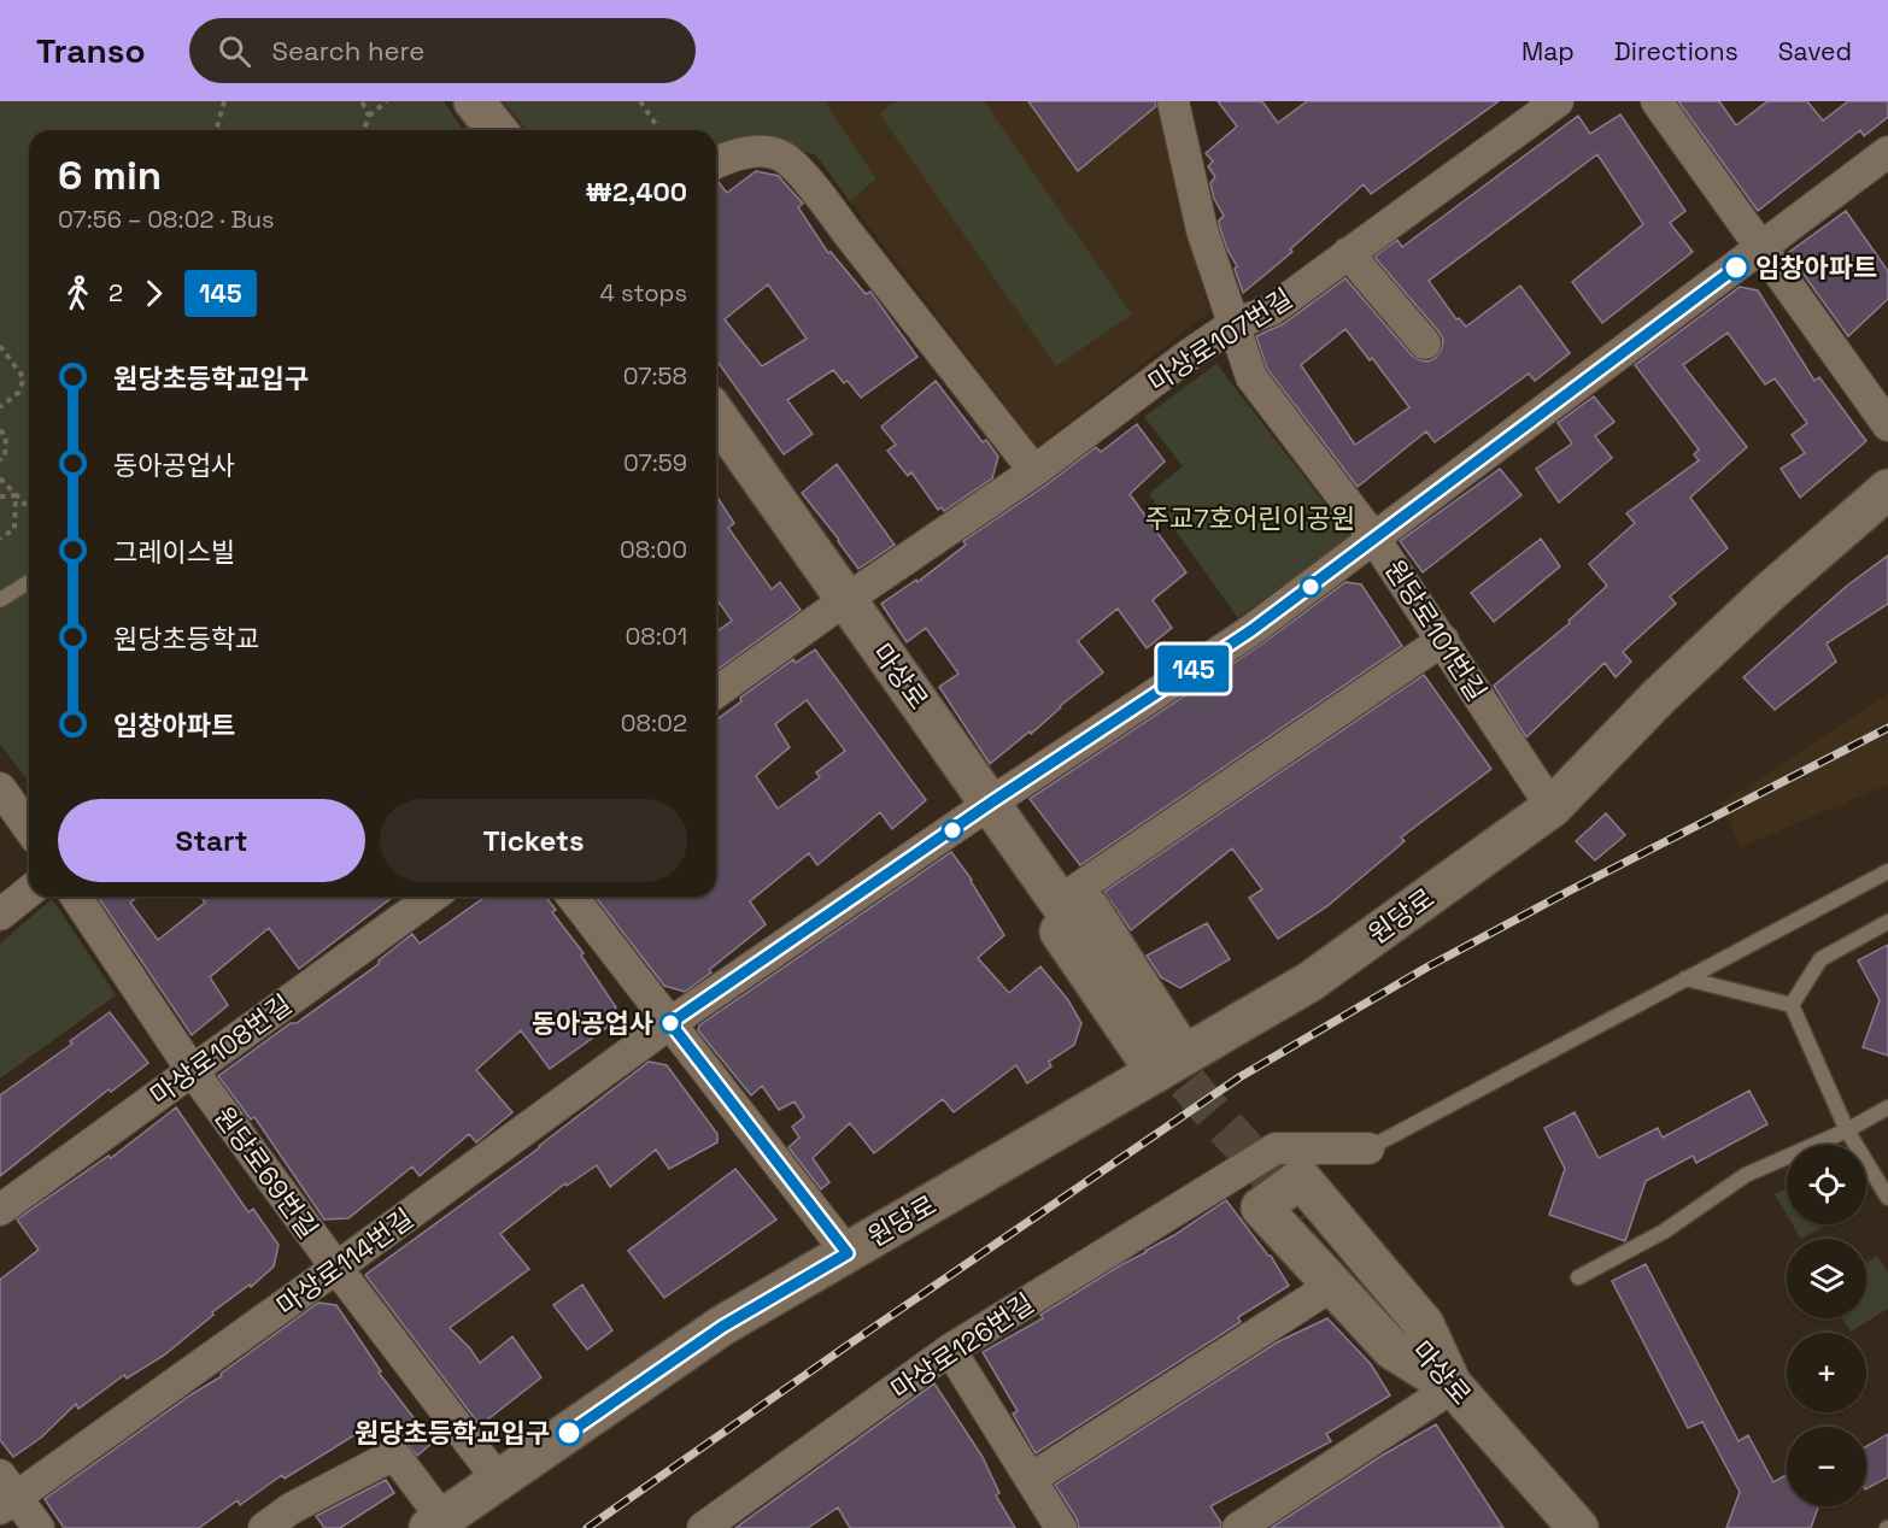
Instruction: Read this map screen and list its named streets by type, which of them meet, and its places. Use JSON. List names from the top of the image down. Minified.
{"streets":{"street":["마상로107번길","원당로101번길","마상로","원당로","마상로108번길","원당로69번길","마상로114번길","마상로126번길"]},"crossings":[["마상로107번길","원당로101번길"],["마상로107번길","마상로"],["원당로101번길","원당로"],["원당로101번길","마상로114번길"],["마상로","마상로114번길"],["원당로","원당로69번길"],["원당로","마상로114번길"],["마상로108번길","원당로69번길"],["원당로69번길","마상로114번길"]],"parks":["주교7호어린이공원"],"places":["임창아파트","동아공업사","원당초등학교입구"],"lines":["bus line 145"],"page":{"header":"Transo","search":"Search here","nav":["Map","Directions","Saved"],"on_map":"145","heading":["6 min","07:56 – 08:02 · Bus","₩2,400"],"legs":["2","145","4 stops"],"list":[{"name":"원당초등학교입구","value":"07:58"},{"name":"동아공업사","value":"07:59"},{"name":"그레이스빌","value":"08:00"},{"name":"원당초등학교","value":"08:01"},{"name":"임창아파트","value":"08:02"}],"buttons":["Start","Tickets"],"map_buttons":["+","−"]}}
